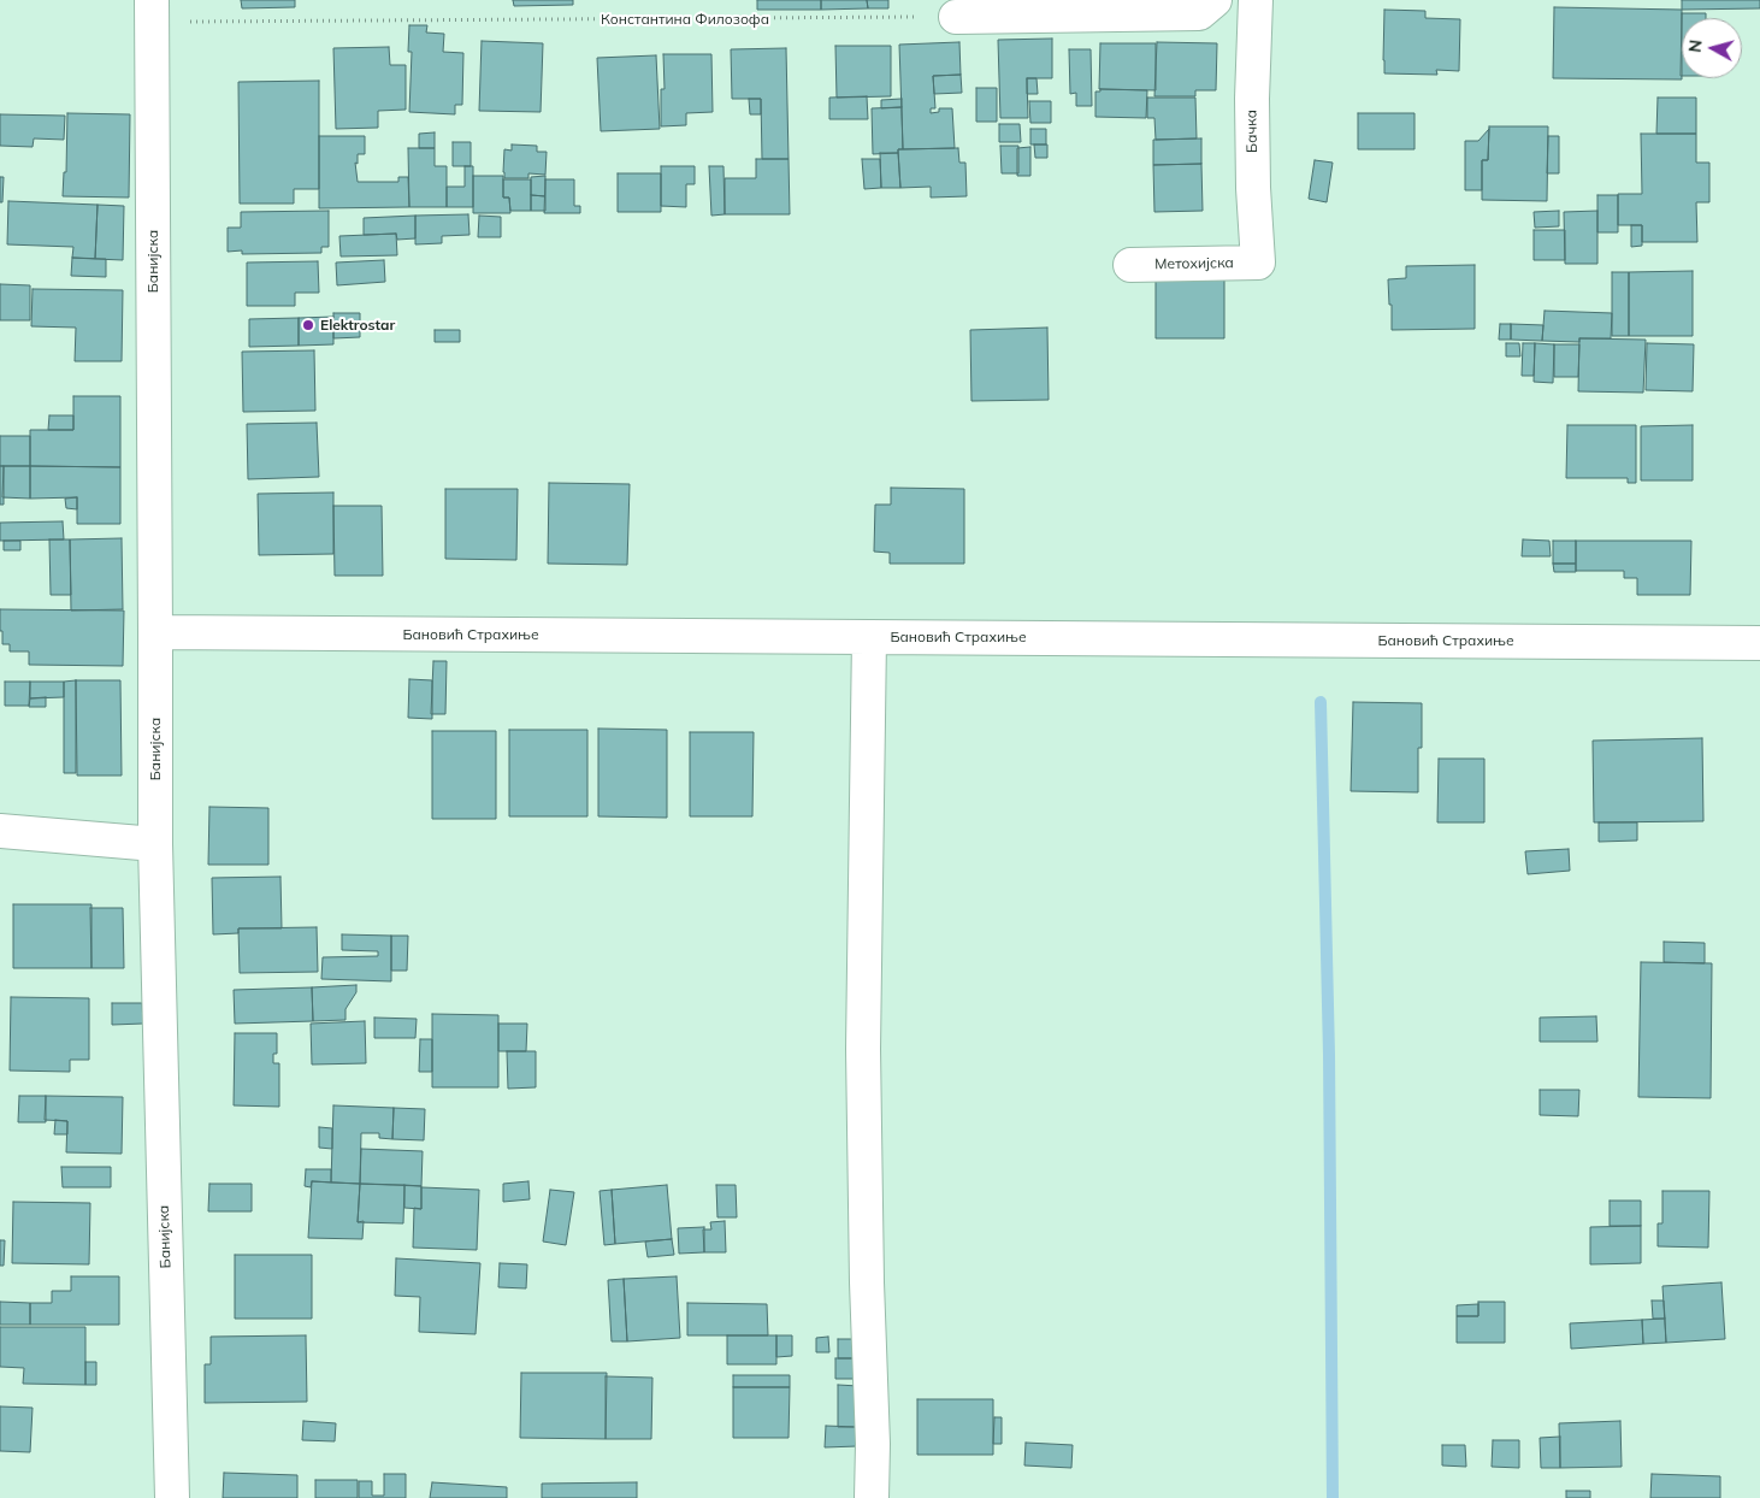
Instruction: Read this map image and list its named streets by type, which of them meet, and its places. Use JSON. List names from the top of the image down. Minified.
{"streets":{"street":["Бачка","Банијска","Метохијска","Бановић Страхиње"],"path":["Константина Филозофа"]},"crossings":[["Константина Филозофа","Банијска"],["Бачка","Метохијска"],["Банијска","Бановић Страхиње"]],"places":["Elektrostar"],"north":"left"}
